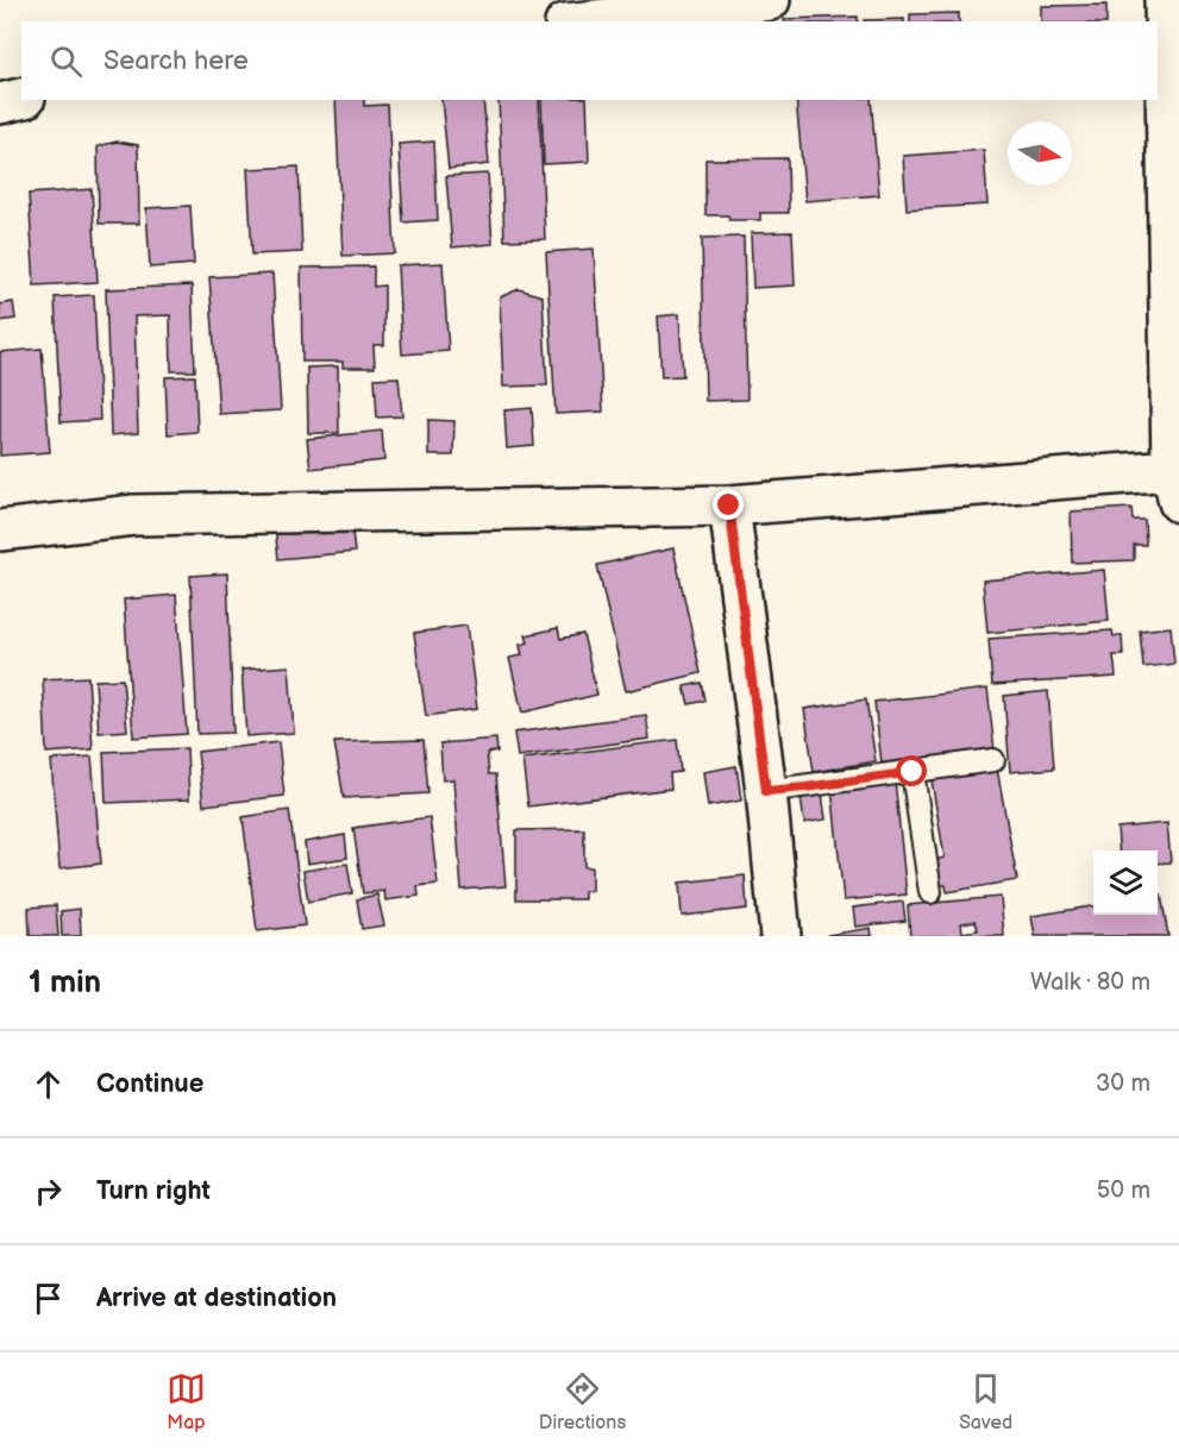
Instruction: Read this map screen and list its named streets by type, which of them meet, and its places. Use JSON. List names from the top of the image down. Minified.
{"north":"right","page":{"search":"Search here","heading":["1 min","Walk · 80 m"],"list":[["Continue","30 m"],["Turn right","50 m"],"Arrive at destination"],"nav":["Map","Directions","Saved"]}}
